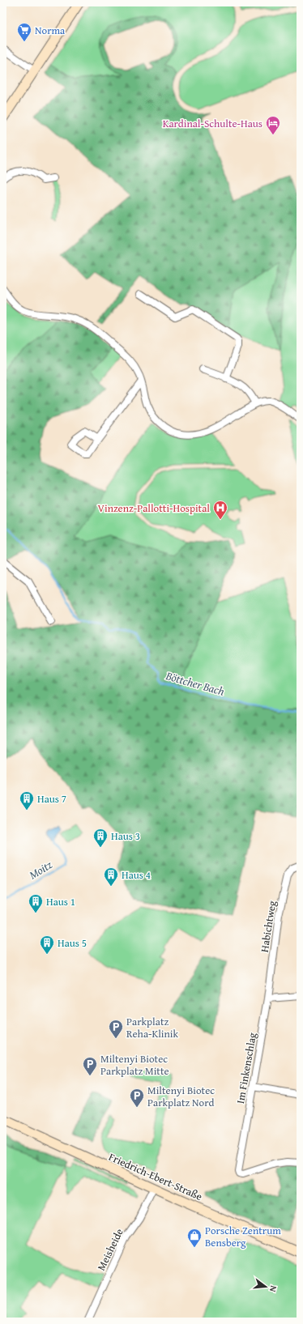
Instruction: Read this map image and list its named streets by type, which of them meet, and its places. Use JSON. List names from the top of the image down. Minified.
{"streets":{"main road":["Friedrich-Ebert-Straße"],"street":["Habichtweg","Im Finkenschlag","Meisheide"]},"crossings":[["Habichtweg","Im Finkenschlag"],["Friedrich-Ebert-Straße","Meisheide"]],"water":["Böttcher Bach","Moitz"],"places":{"supermarket":["Norma"],"hotel":["Kardinal-Schulte-Haus"],"hospital":["Vinzenz-Pallotti-Hospital"],"building":["Haus 7","Haus 3","Haus 4","Haus 1","Haus 5"],"parking":["Parkplatz Reha-Klinik","Miltenyi Biotec Parkplatz Mitte","Miltenyi Biotec Parkplatz Nord"],"shop":["Porsche Zentrum Bensberg"]},"north":"right"}
